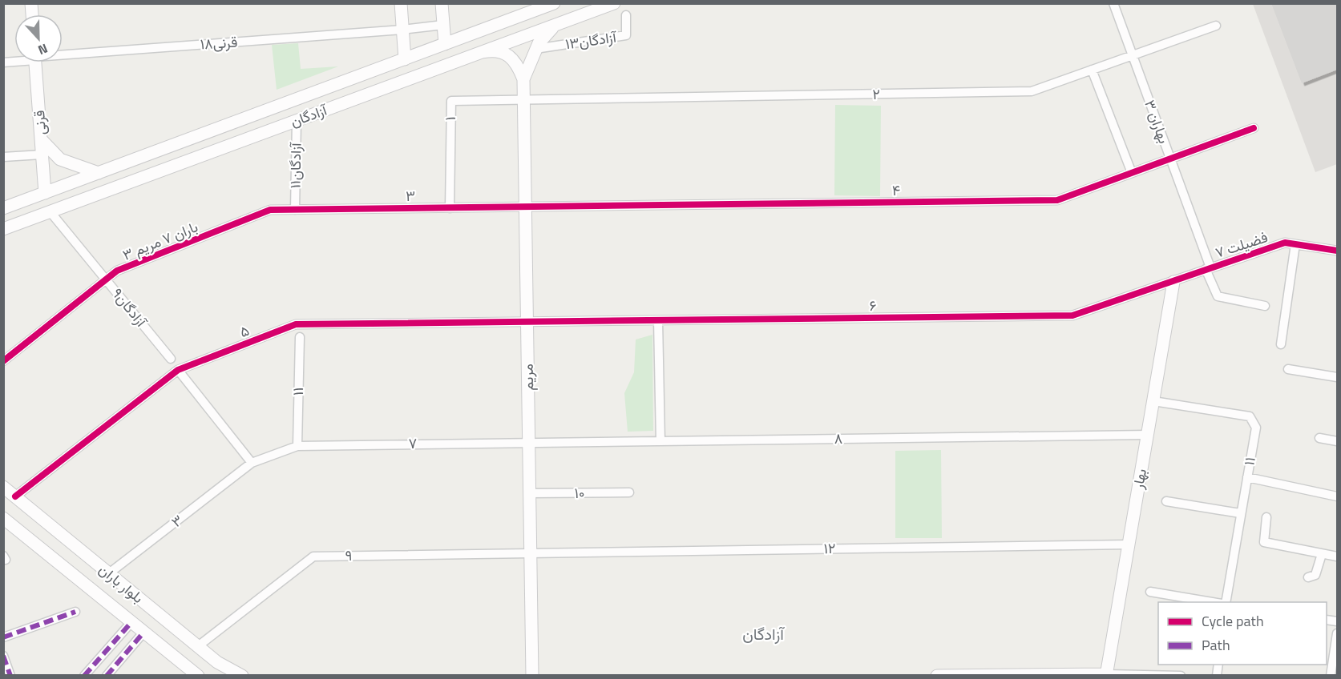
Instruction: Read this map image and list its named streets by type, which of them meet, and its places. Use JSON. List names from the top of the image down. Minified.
{"streets":{"street":["آزادگان۱۳","قرنی۱۸","۲","آزادگان","۱","بهاران ۳","قرنی","آزادگان۱۱","۴","۳","باران ۷ مریم ۳","فضیلت ۷","۶","آزادگان۹","۵","مریم","۱۱","۸","۷","بهار","۱۰","۱۲","۹","بلوار باران"]},"crossings":[["۲","۱"],["۲","بهاران ۳"],["۲","مریم"],["آزادگان","قرنی"],["آزادگان","آزادگان۱۱"],["آزادگان","آزادگان۹"],["۱","۳"],["۱","مریم"],["بهاران ۳","۴"],["بهاران ۳","فضیلت ۷"],["بهاران ۳","۶"],["آزادگان۱۱","۳"],["آزادگان۱۱","باران ۷ مریم ۳"],["۴","۳"],["۴","مریم"],["۳","باران ۷ مریم ۳"],["۳","مریم"],["۳","۱۱"],["۳","۷"],["۳","بلوار باران"],["باران ۷ مریم ۳","آزادگان۹"],["فضیلت ۷","۶"],["۶","۵"],["۶","مریم"],["۶","بهار"],["۵","مریم"],["۵","بلوار باران"],["مریم","۸"],["مریم","۷"],["مریم","۱۰"],["مریم","۱۲"],["مریم","۹"],["۱۱","۷"],["۱۱","بهار"],["۸","۷"],["۸","بهار"],["بهار","۱۲"],["۱۲","۹"],["۹","بلوار باران"]],"districts":["آزادگان"],"legend":["Cycle path","Path"],"north":"bottom"}
